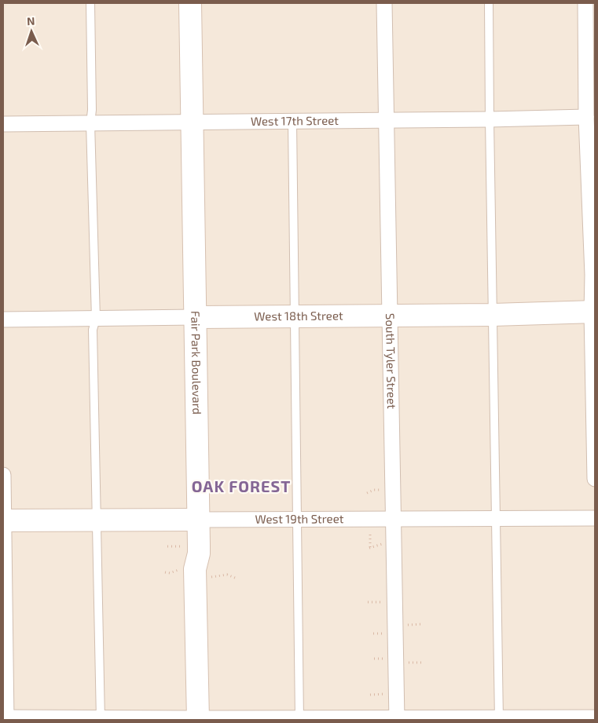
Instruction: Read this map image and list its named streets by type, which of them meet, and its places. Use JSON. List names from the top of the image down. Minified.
{"streets":{"street":["West 17th Street","West 18th Street","South Tyler Street","Fair Park Boulevard","West 19th Street"]},"crossings":[["West 17th Street","South Tyler Street"],["West 17th Street","Fair Park Boulevard"],["West 18th Street","South Tyler Street"],["West 18th Street","Fair Park Boulevard"],["South Tyler Street","West 19th Street"],["Fair Park Boulevard","West 19th Street"]],"districts":["OAK FOREST"],"north":"top"}
